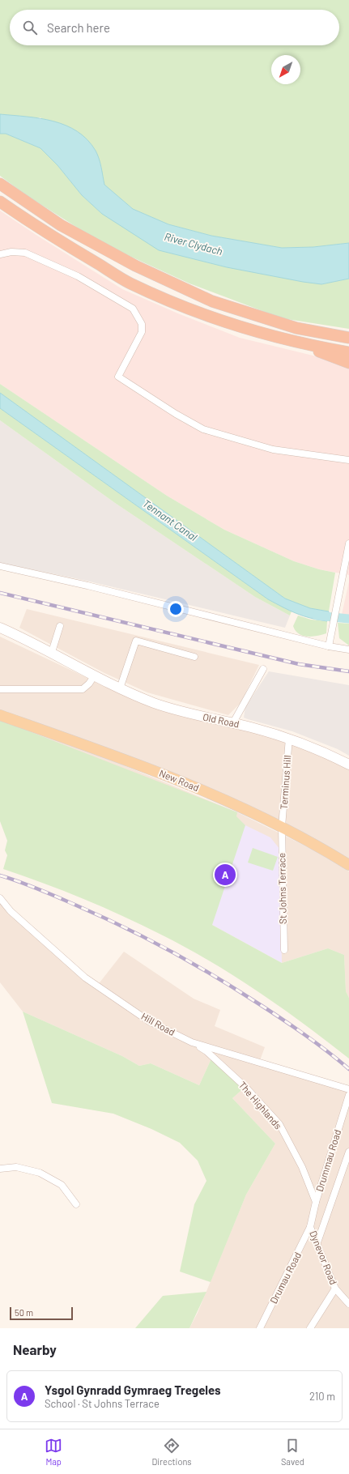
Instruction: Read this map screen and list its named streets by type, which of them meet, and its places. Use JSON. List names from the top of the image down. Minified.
{"streets":{"main road":["Old Road","New Road"],"street":["Terminus Hill","St Johns Terrace","Hill Road","The Highlands","Drummau Road","Dynevor Road","Drumau Road"]},"crossings":[["Old Road","Terminus Hill"],["New Road","Terminus Hill"],["New Road","St Johns Terrace"],["Terminus Hill","St Johns Terrace"],["Hill Road","The Highlands"],["The Highlands","Drummau Road"],["Drummau Road","Dynevor Road"],["Drummau Road","Drumau Road"],["Dynevor Road","Drumau Road"]],"water":["River Clydach","Tennant Canal"],"scale_bar":"50 m","north":"bottom left","page":{"search":"Search here","pins":"A","scale":"50 m","heading":"Nearby","list":[{"mark":"A","name":"Ysgol Gynradd Gymraeg Tregeles","note":"School · St Johns Terrace","value":"210 m"}],"nav":["Map","Directions","Saved"]}}
